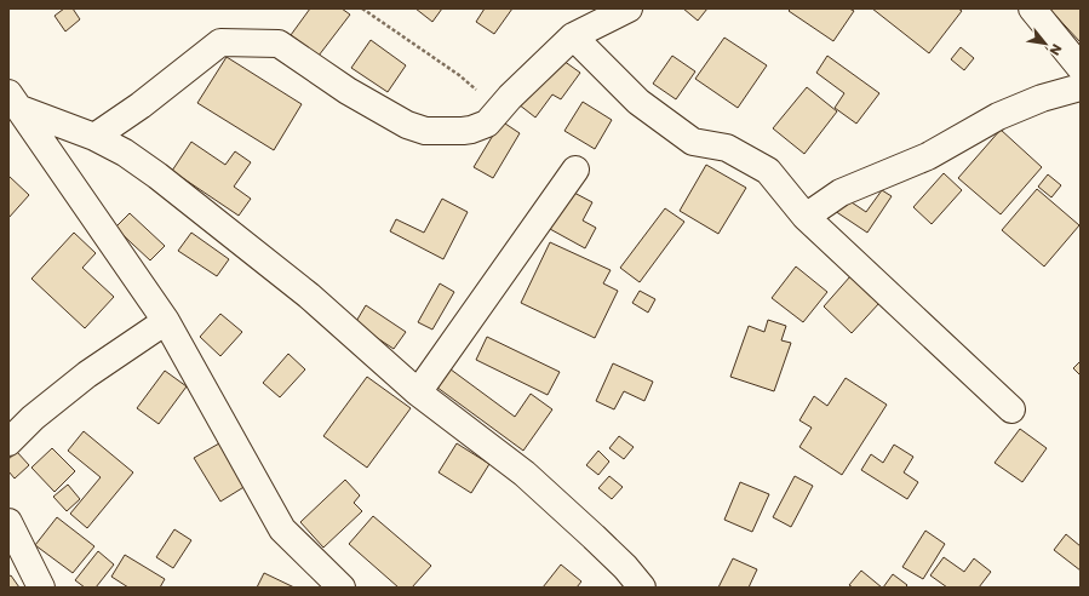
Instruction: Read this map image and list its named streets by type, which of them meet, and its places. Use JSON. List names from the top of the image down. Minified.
{"north":"bottom right"}
